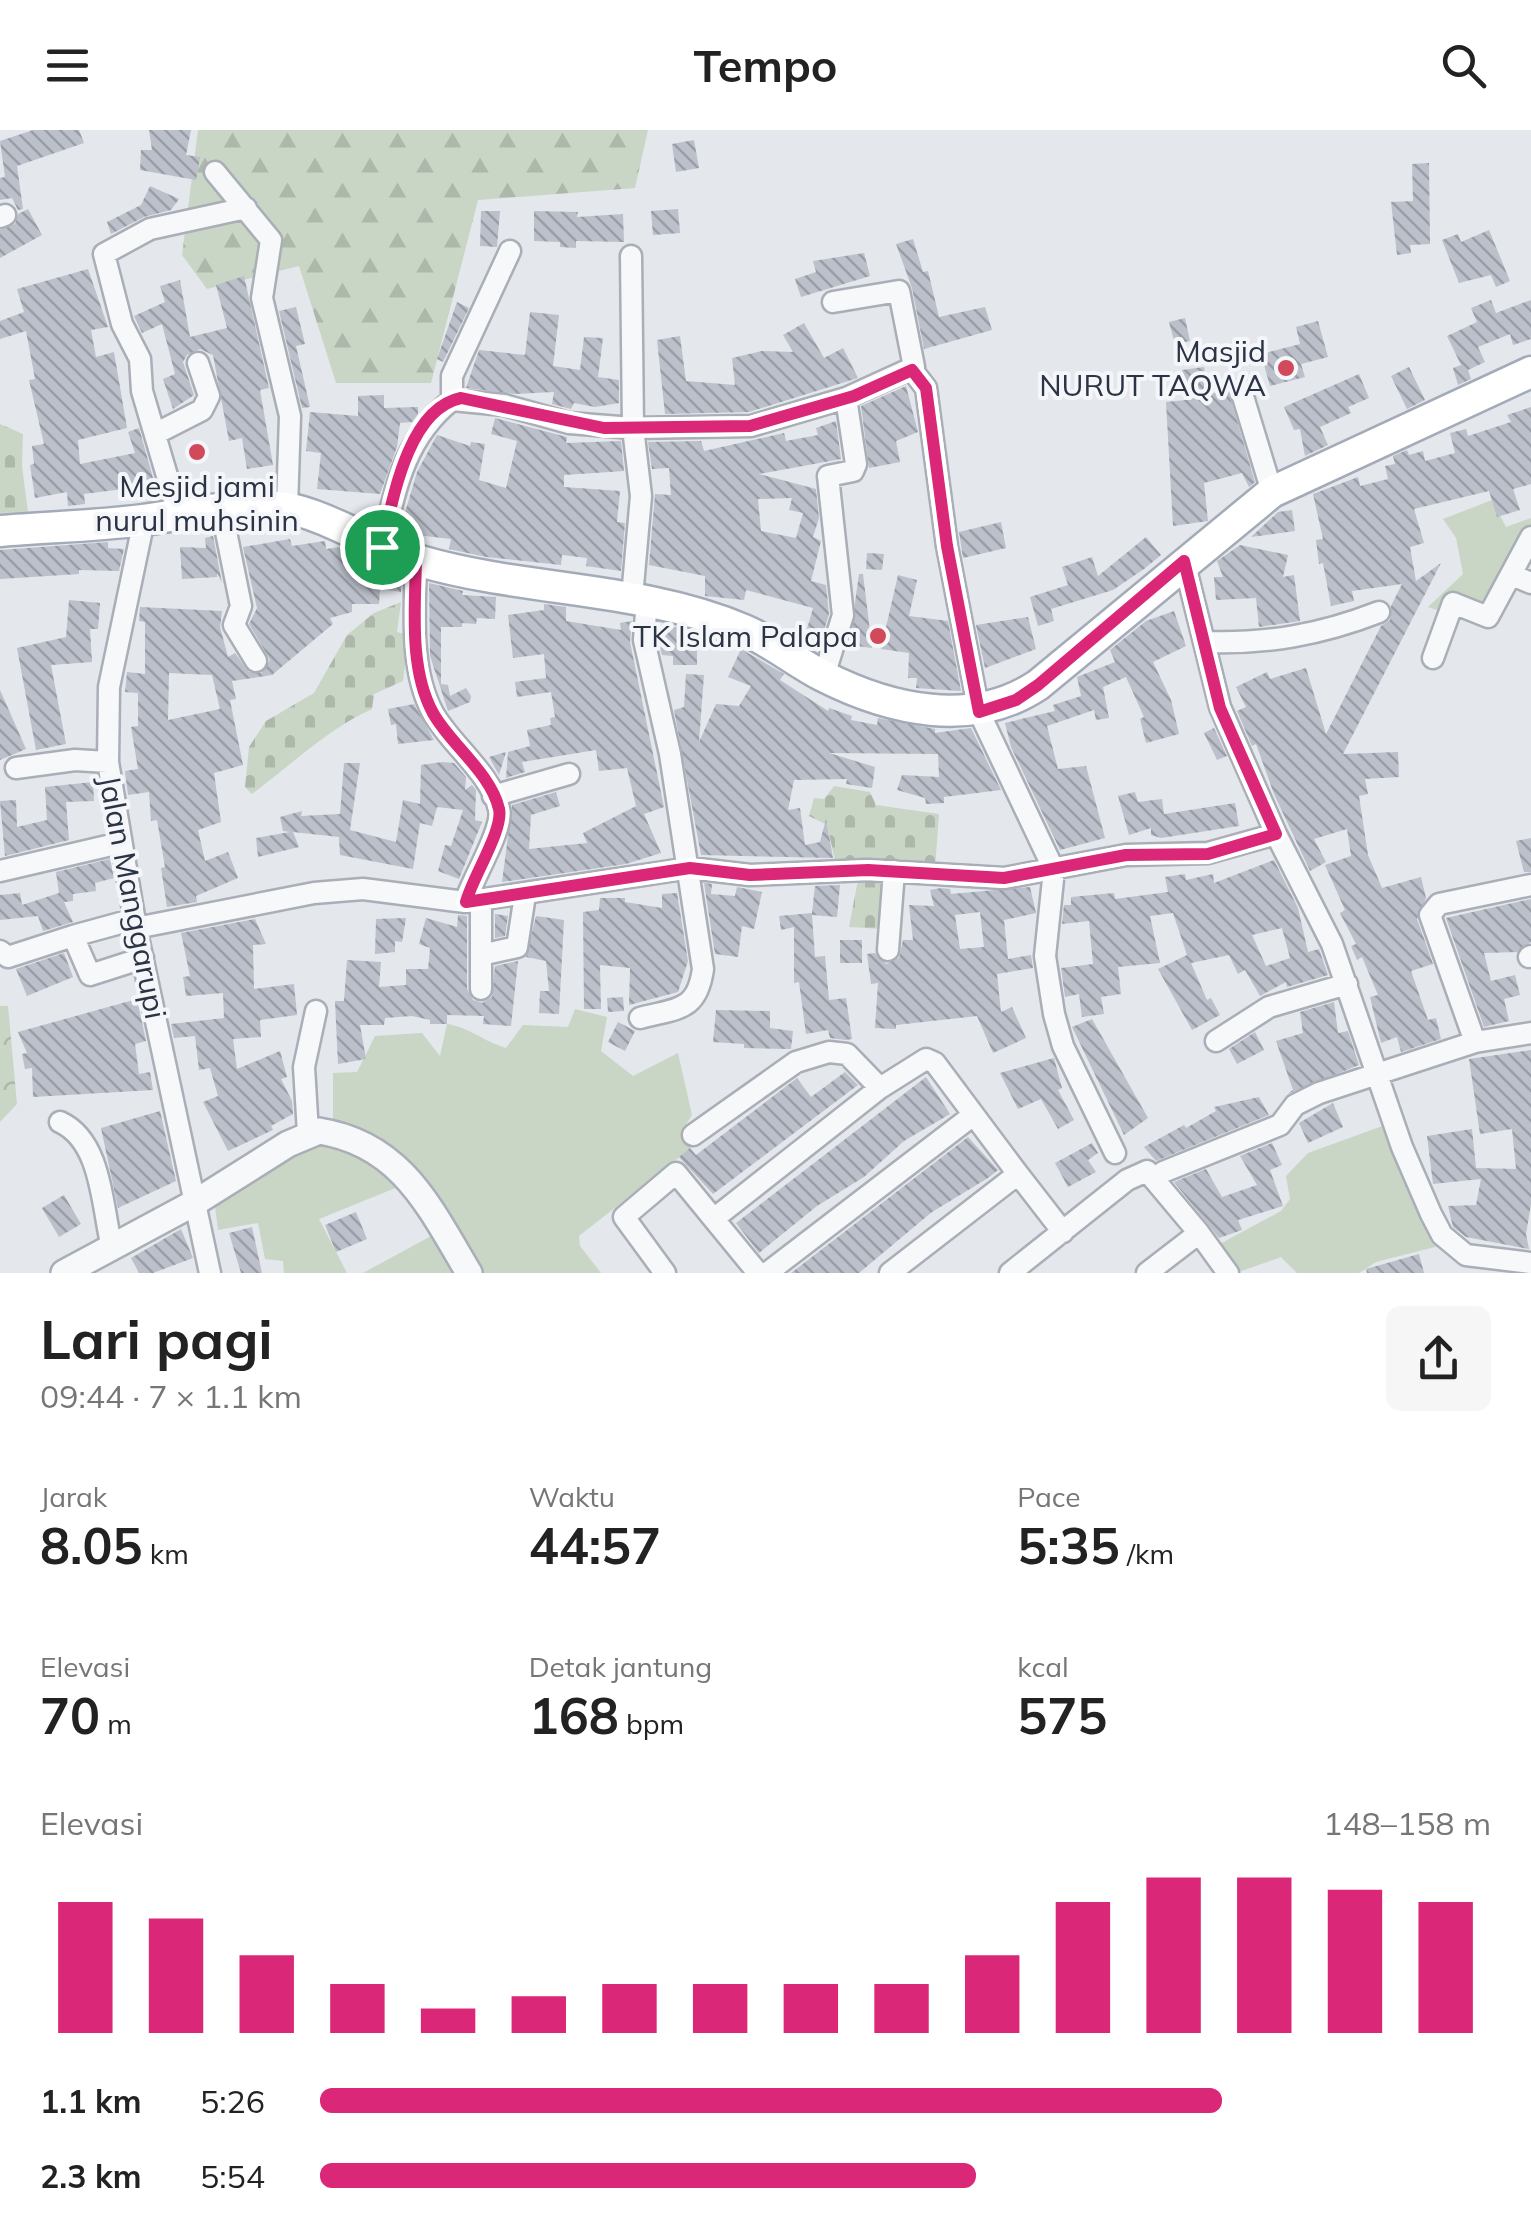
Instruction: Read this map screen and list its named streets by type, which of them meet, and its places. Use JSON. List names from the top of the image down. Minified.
{"streets":{"street":["Jalan Manggarupi"]},"places":["Masjid NURUT TAQWA","Mesjid jami nurul muhsinin","TK Islam Palapa"],"page":{"header":"Tempo","heading":["Lari pagi","09:44 · 7 × 1.1 km"],"stats":[["Jarak","8.05 km"],["Waktu","44:57"],["Pace","5:35 /km"],["Elevasi","70 m"],["Detak jantung","168 bpm"],["kcal","575"]],"chart":["Elevasi","148–158 m"],"list":[{"name":"1.1 km","note":"5:26"},{"name":"2.3 km","note":"5:54"}]}}
